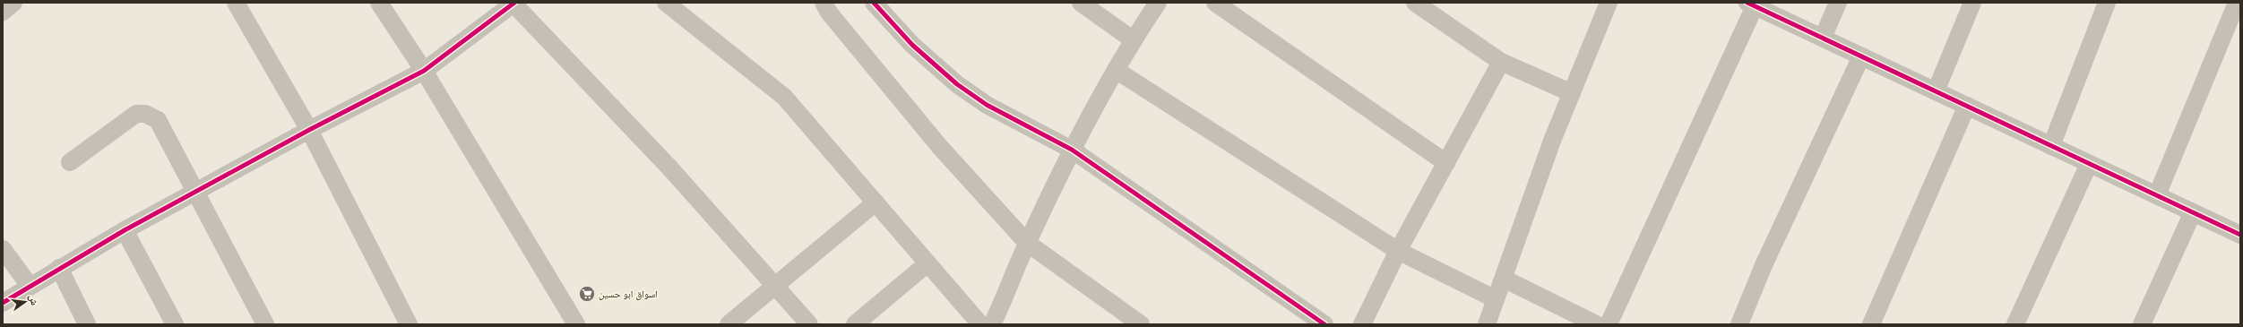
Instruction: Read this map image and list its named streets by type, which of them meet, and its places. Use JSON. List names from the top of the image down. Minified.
{"places":{"supermarket":["اسواق ابو حسين"]},"north":"right"}
